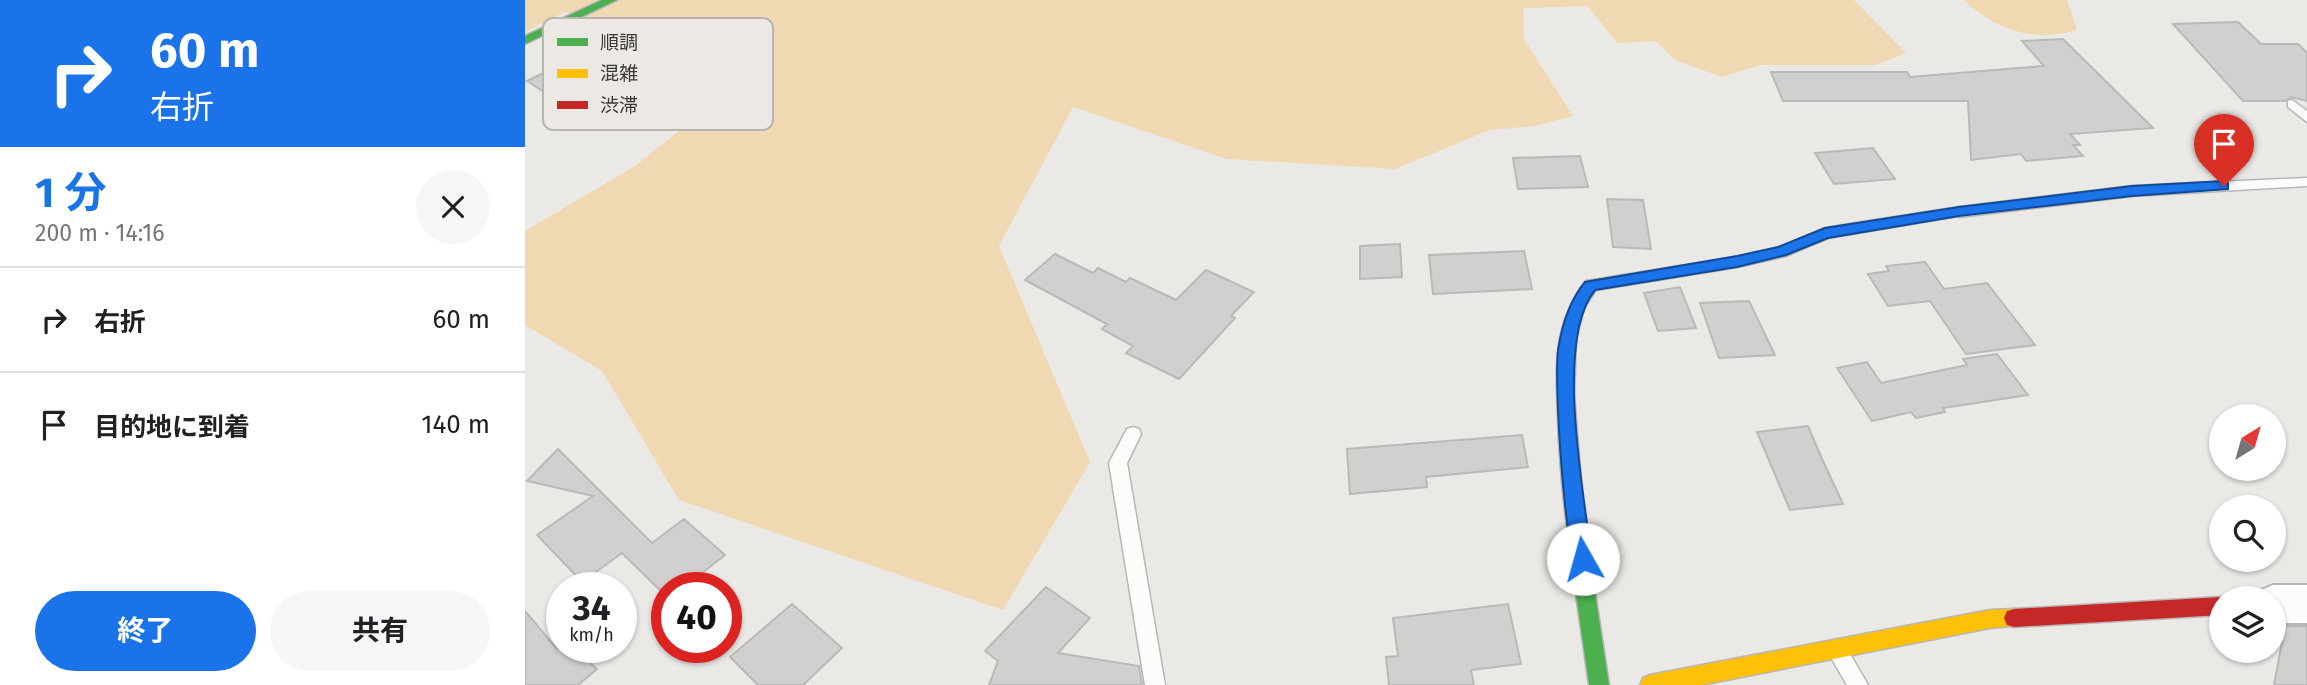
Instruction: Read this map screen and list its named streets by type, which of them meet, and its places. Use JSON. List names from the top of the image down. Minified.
{"legend":["順調","混雑","渋滞"],"north":"top right","page":{"turn":["60 m","右折"],"heading":["1 分","200 m · 14:16"],"list":[{"name":"右折","value":"60 m"},{"name":"目的地に到着","value":"140 m"}],"speed":"34 km/h","limit":"40","buttons":["終了","共有"]}}
